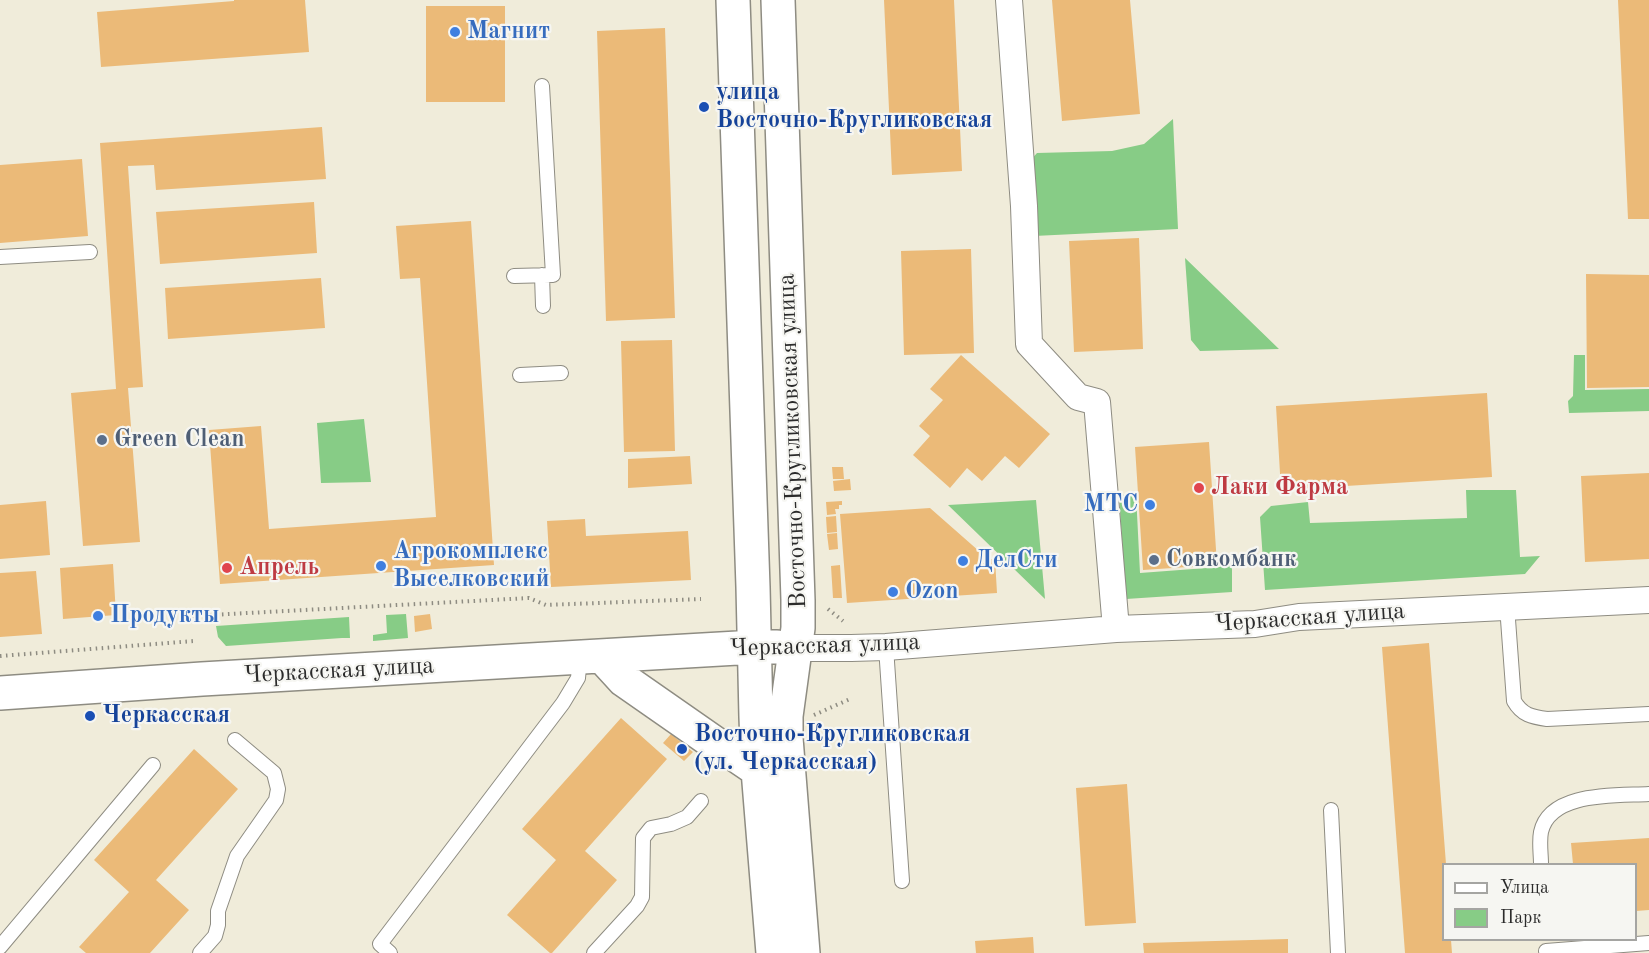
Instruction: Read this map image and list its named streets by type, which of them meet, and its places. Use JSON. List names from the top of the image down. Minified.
{"streets":{"street":["Восточно-Кругликовская улица","Черкасская улица"]},"crossings":[["Восточно-Кругликовская улица","Черкасская улица"]],"places":["Магнит","улица Восточно-Кругликовская","Green Clean","Лаки Фарма","МТС","Совкомбанк","ДелСти","Агрокомплекс Выселковский","Апрель","Ozon","Продукты","Черкасская","Восточно-Кругликовская (ул. Черкасская)"],"legend":["Улица","Парк"]}
